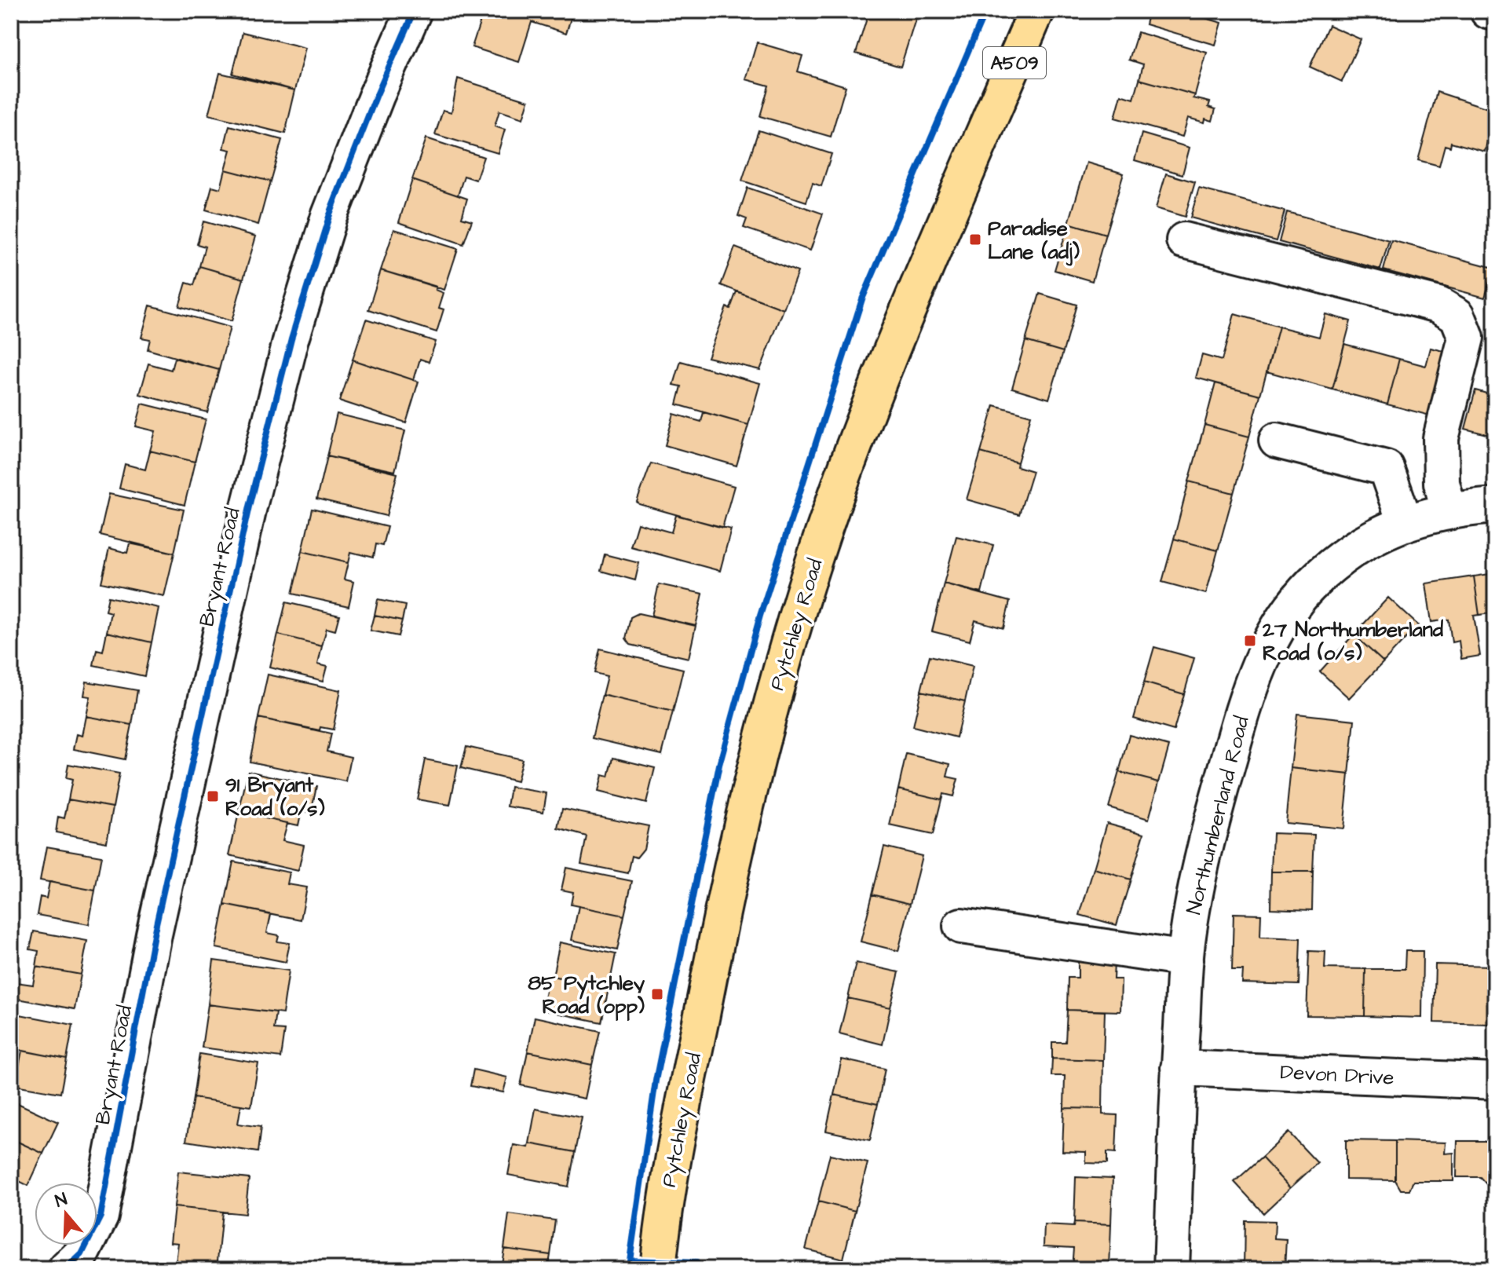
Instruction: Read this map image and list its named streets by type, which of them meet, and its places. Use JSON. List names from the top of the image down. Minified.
{"streets":{"main road":["A509","Pytchley Road"],"street":["Bryant Road","Northumberland Road","Devon Drive"]},"crossings":[["Northumberland Road","Devon Drive"]],"places":{"transit":["Paradise Lane (adj)","27 Northumberland Road (o/s)","91 Bryant Road (o/s)","85 Pytchley Road (opp)"]},"north":"top"}
